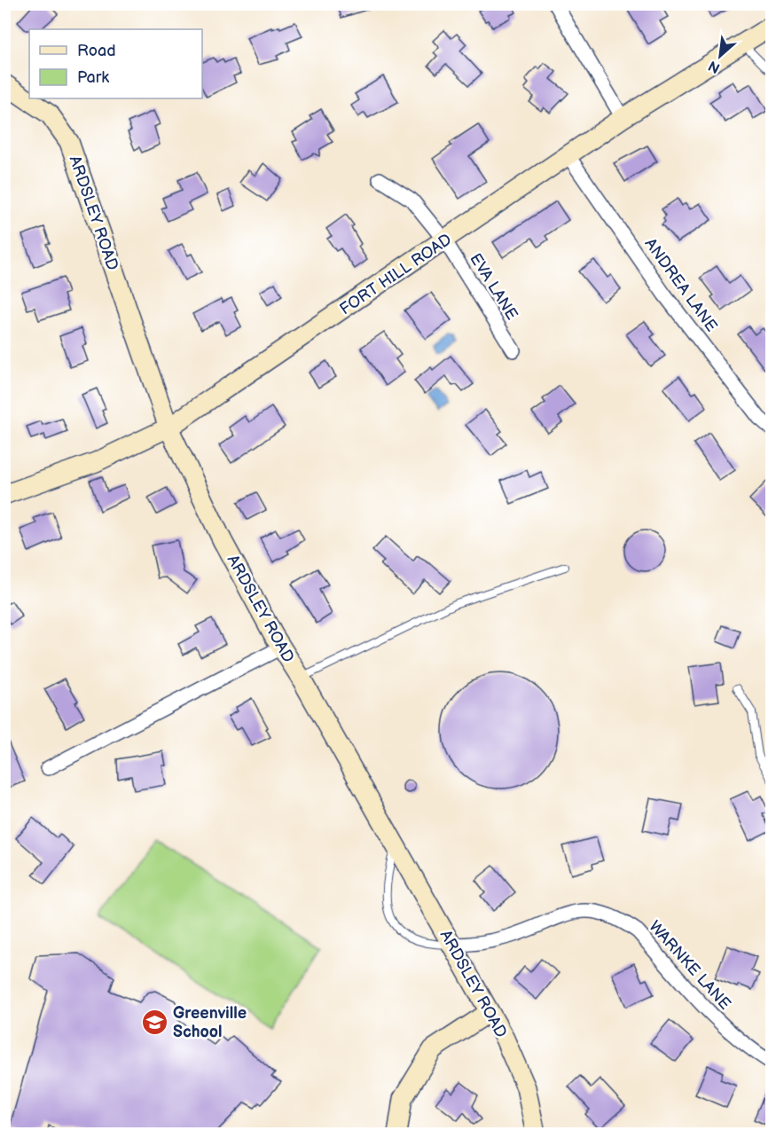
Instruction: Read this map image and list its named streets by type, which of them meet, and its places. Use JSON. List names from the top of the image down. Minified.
{"streets":{"main road":["ARDSLEY ROAD","FORT HILL ROAD"],"street":["ANDREA LANE","EVA LANE","WARNKE LANE"]},"crossings":[["ARDSLEY ROAD","FORT HILL ROAD"],["ARDSLEY ROAD","WARNKE LANE"],["FORT HILL ROAD","ANDREA LANE"],["FORT HILL ROAD","EVA LANE"]],"places":{"school or university":["Greenville School"]},"legend":["Road","Park"],"north":"bottom left"}
